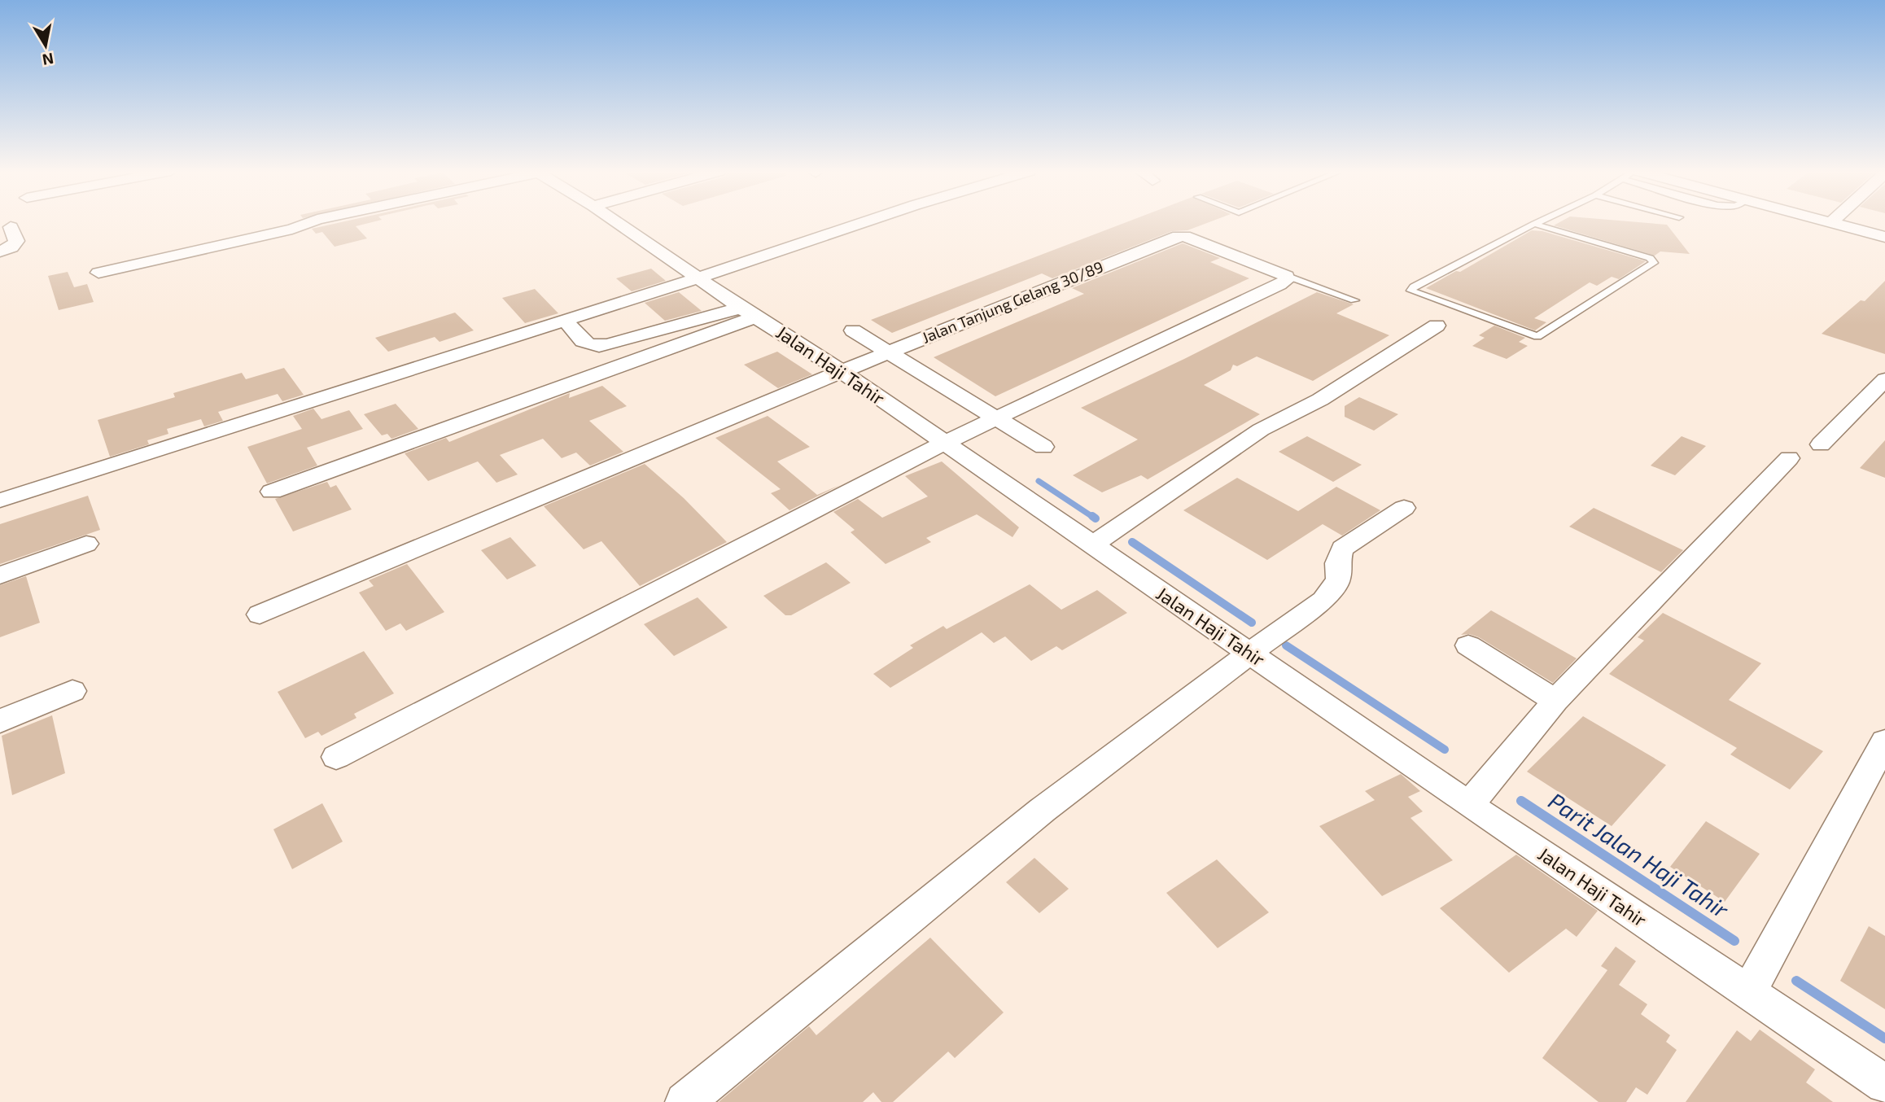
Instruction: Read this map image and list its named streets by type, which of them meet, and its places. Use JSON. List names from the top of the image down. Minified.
{"streets":{"street":["Jalan Tanjung Gelang 30/89","Jalan Haji Tahir"]},"crossings":[["Jalan Tanjung Gelang 30/89","Jalan Haji Tahir"]],"water":["Parit Jalan Haji Tahir"],"north":"bottom"}
